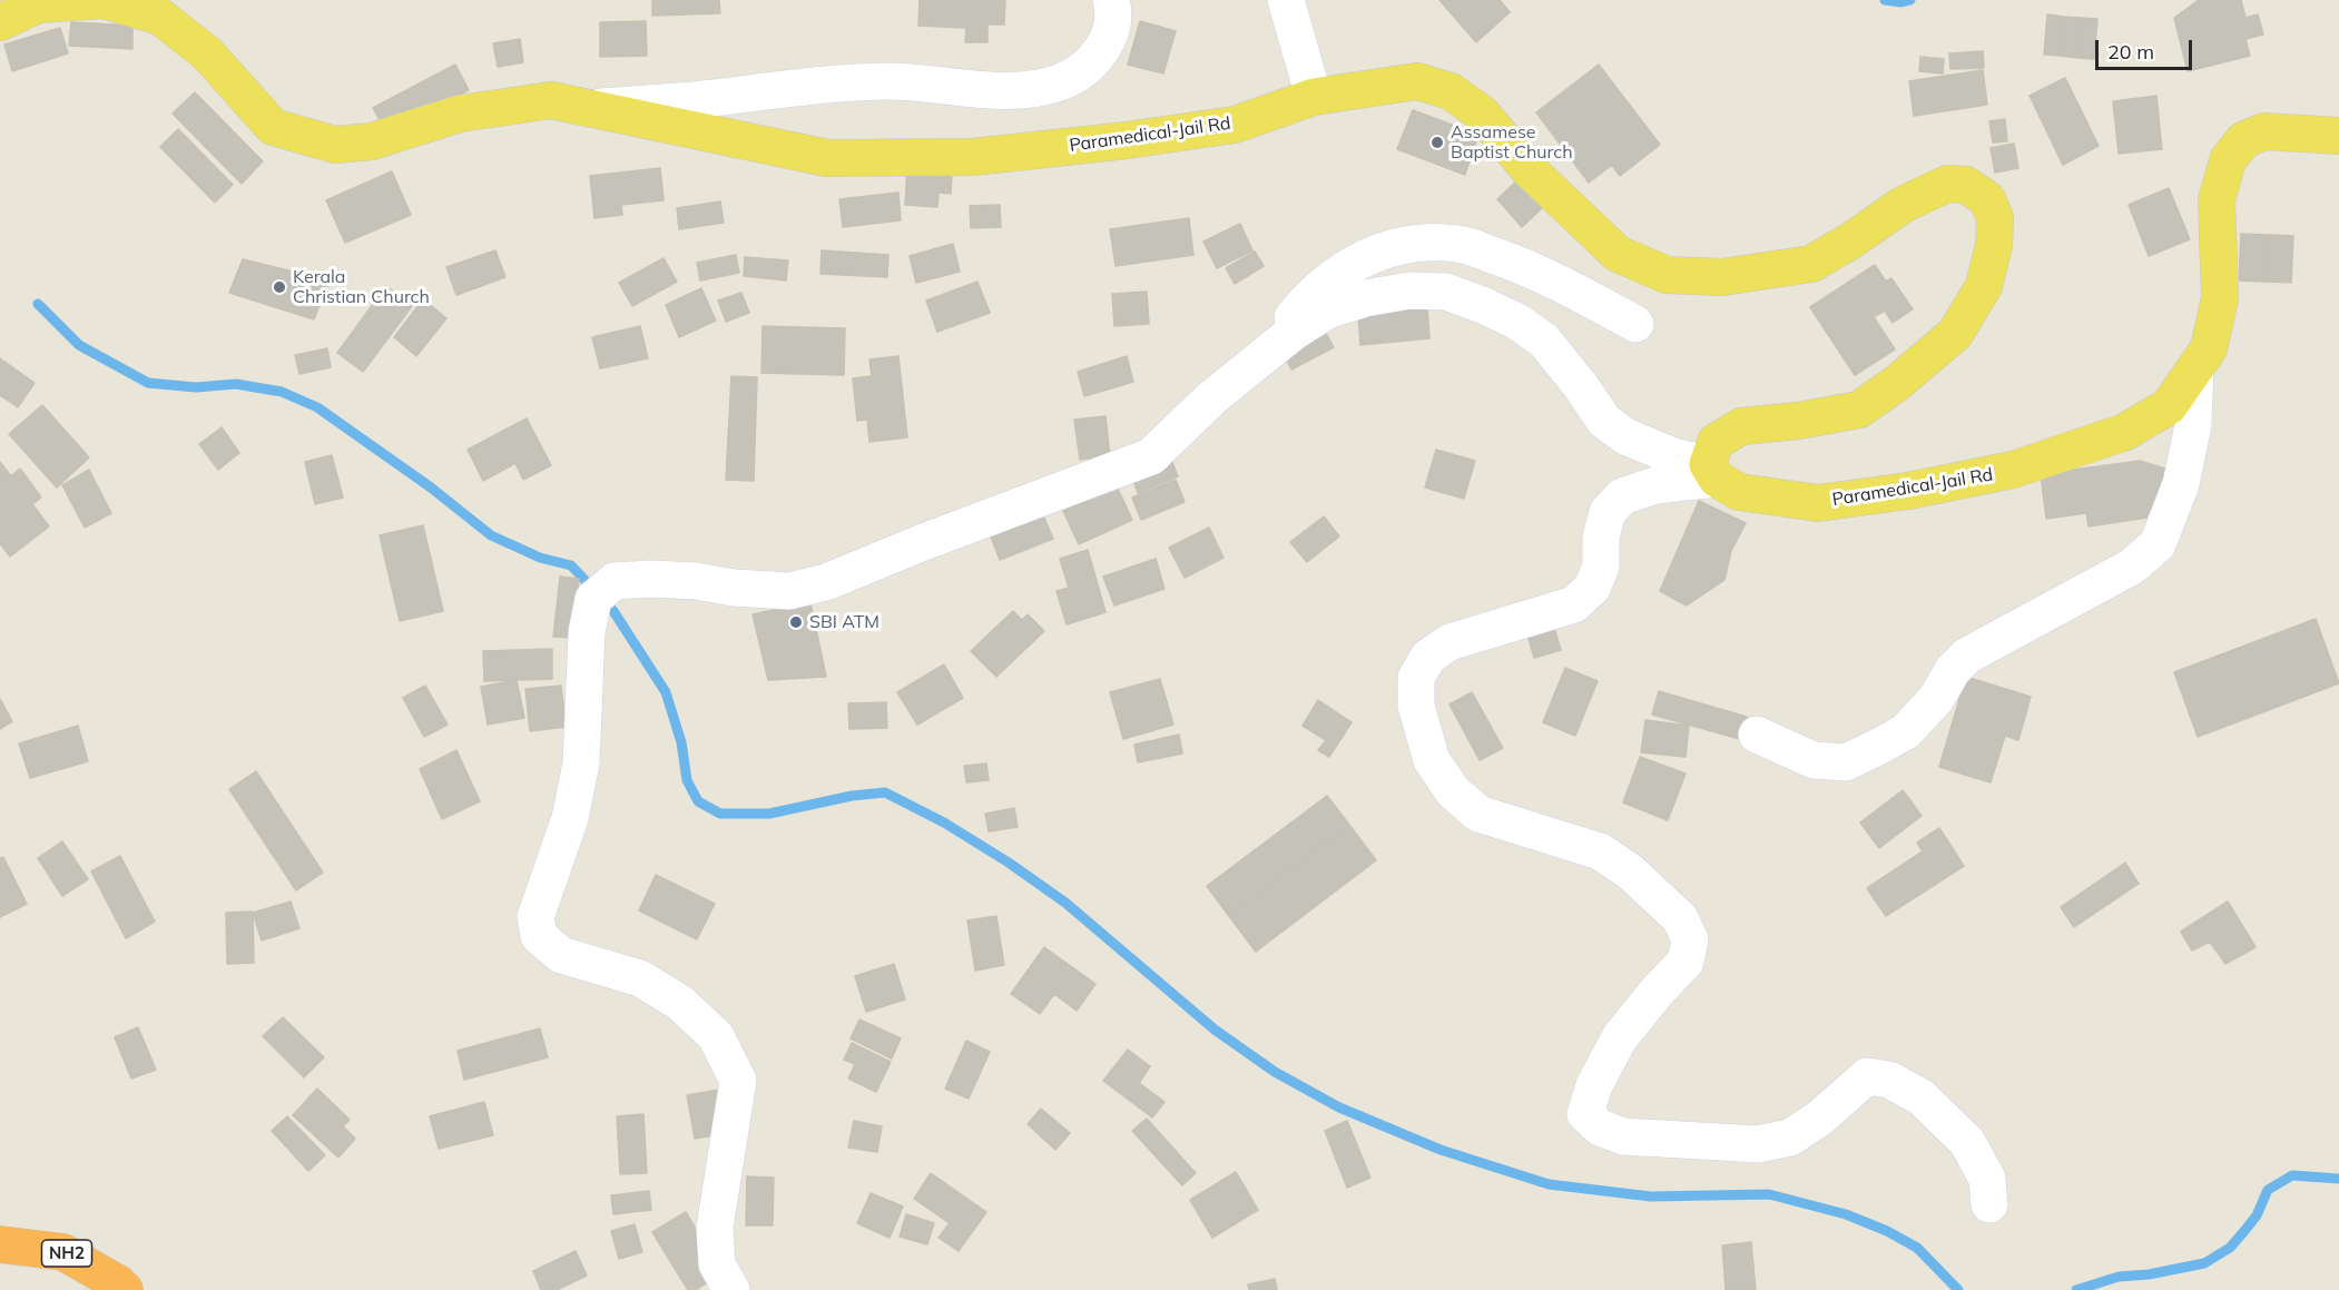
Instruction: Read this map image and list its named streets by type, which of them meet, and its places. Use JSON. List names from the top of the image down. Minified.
{"streets":{"highway":["NH2"],"main road":["Paramedical-Jail Rd"]},"places":["Assamese Baptist Church","Kerala Christian Church","SBI ATM"],"scale_bar":"20 m"}
